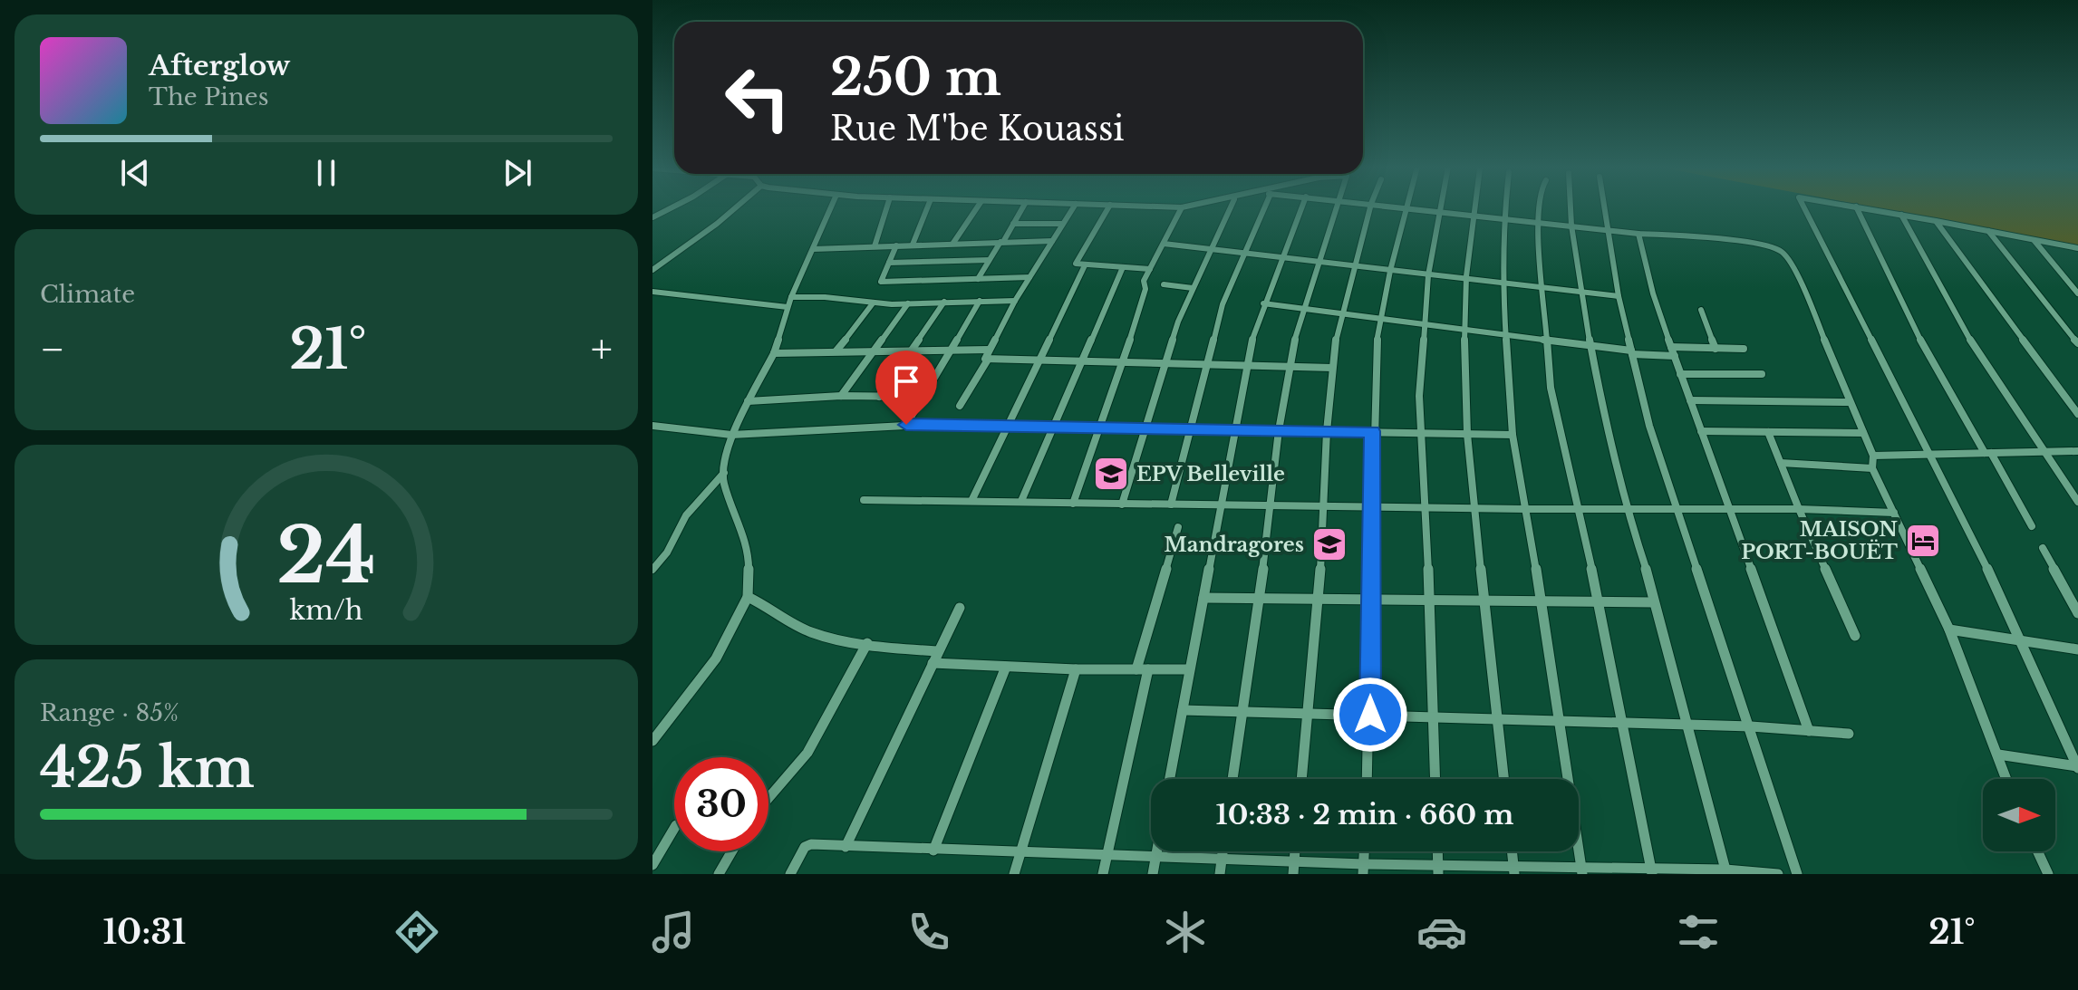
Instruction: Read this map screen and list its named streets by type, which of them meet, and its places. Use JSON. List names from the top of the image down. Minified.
{"places":{"school or university":["EPV Belleville","Mandragores"],"hotel":["MAISON PORT-BOUËT"]},"north":"right","page":{"turn":["250 m","Rue M'be Kouassi"],"song":["Afterglow","The Pines"],"tile":["Climate",["Range · 85%","425 km"]],"heat":["−","21°","+"],"limit":"30","trip":"10:33 · 2 min · 660 m","tabs":["10:31","21°"],"gauge":["24","km/h"]}}
